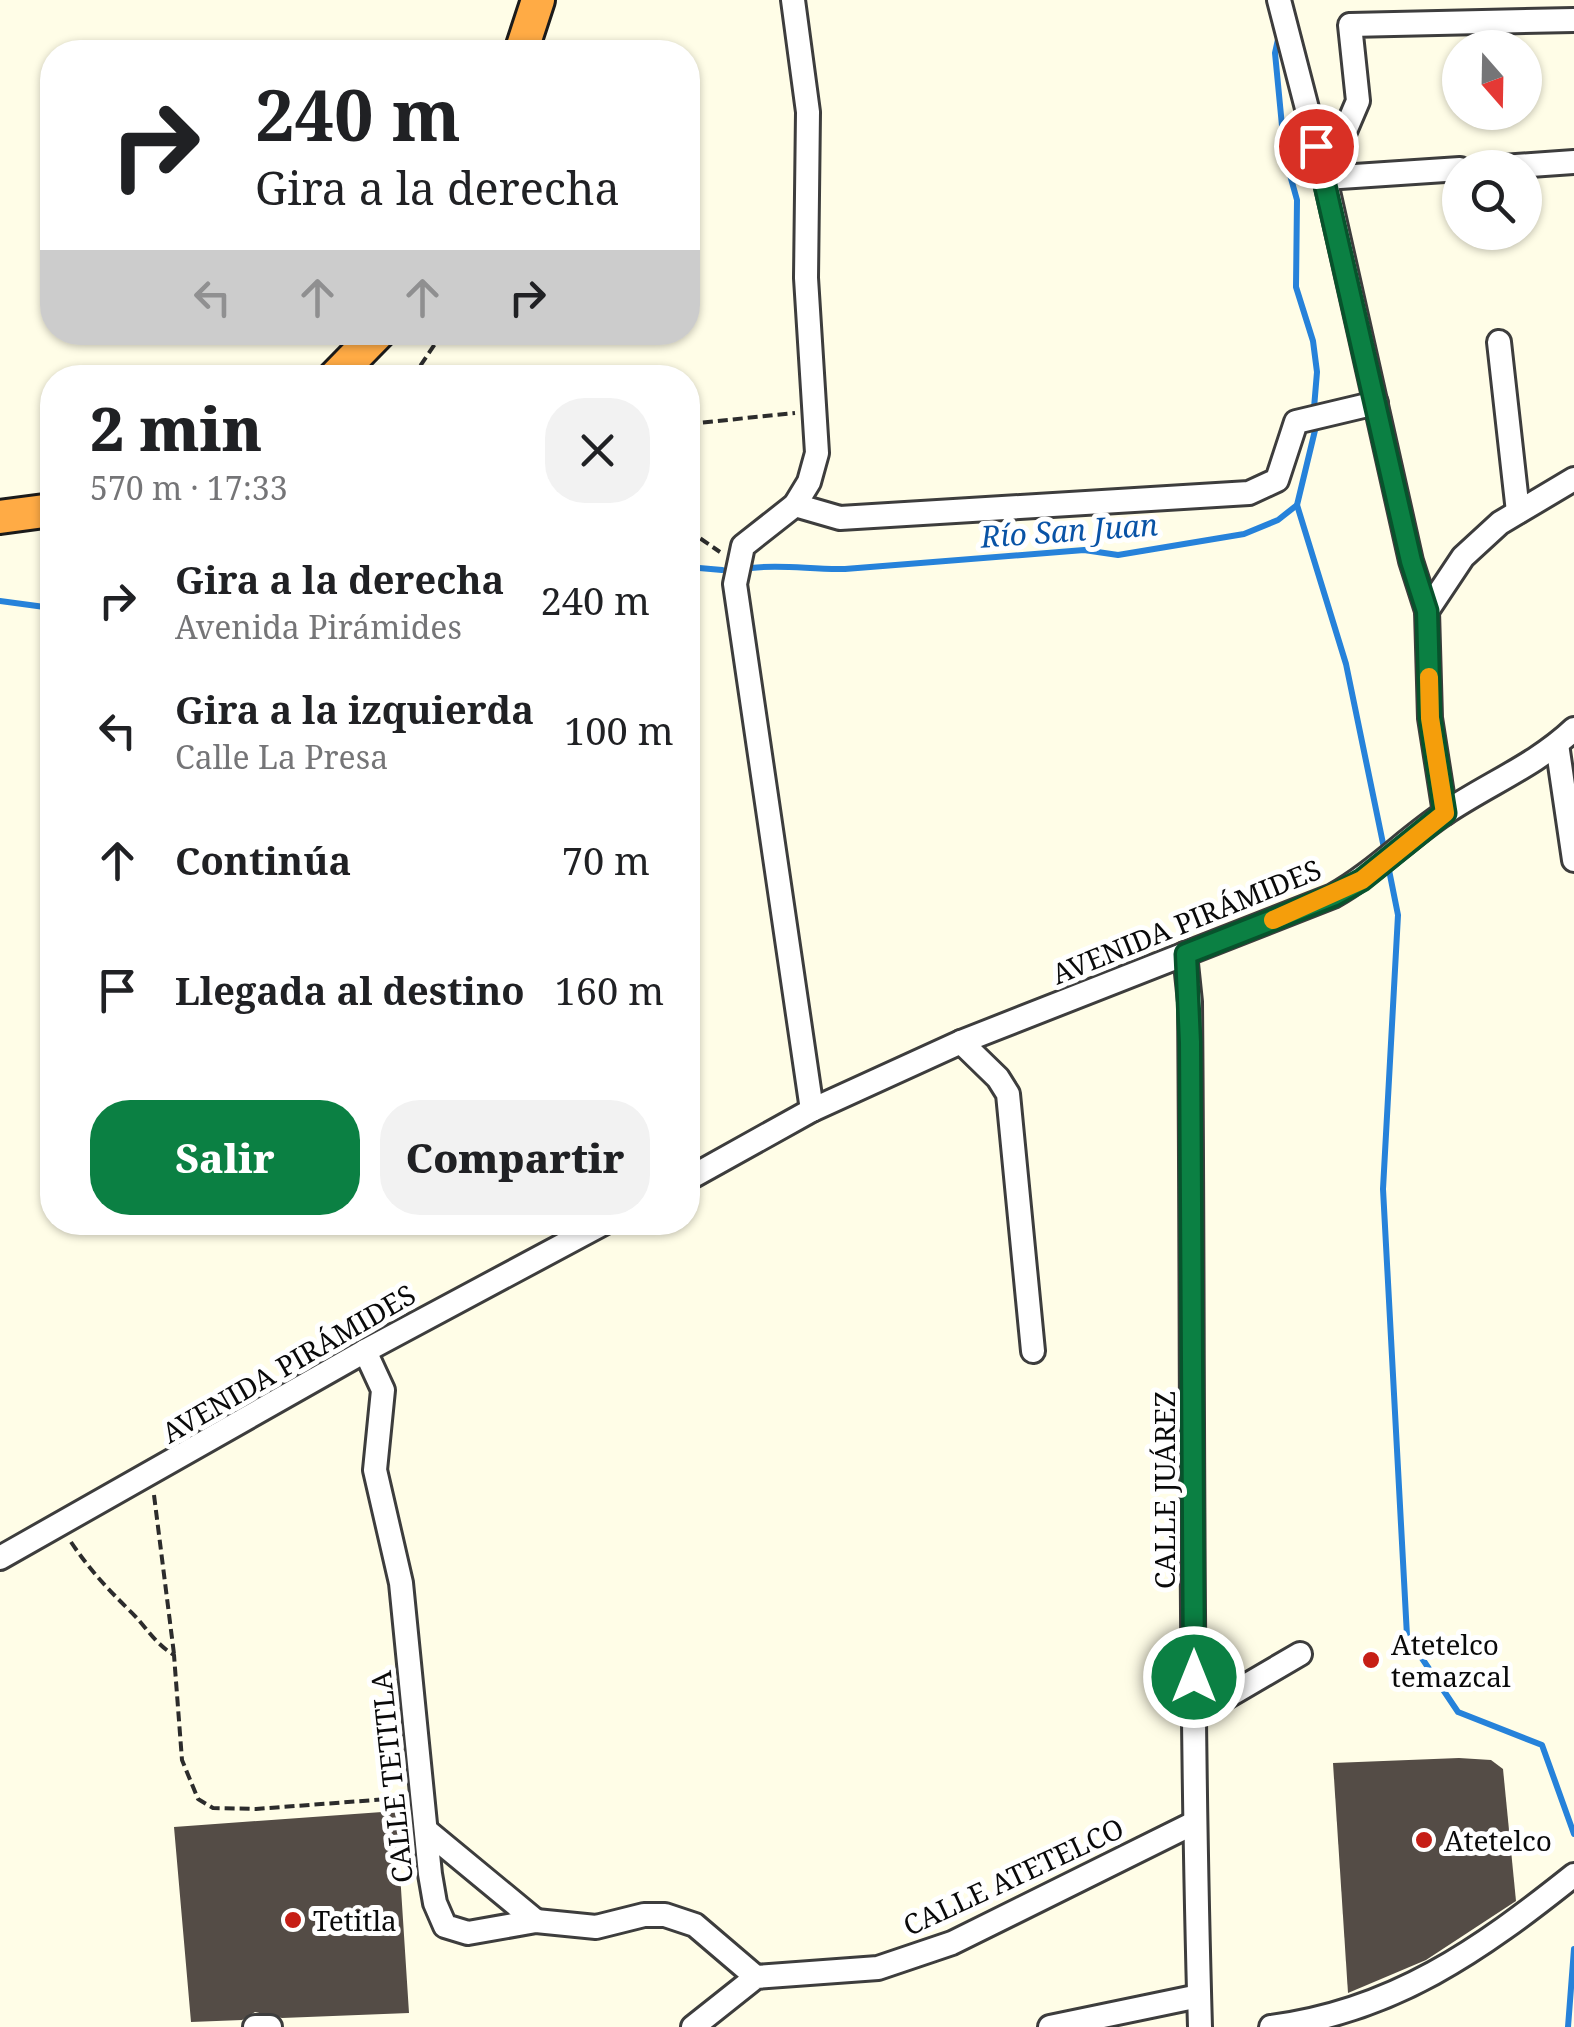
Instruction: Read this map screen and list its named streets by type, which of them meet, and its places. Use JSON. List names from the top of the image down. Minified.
{"streets":{"street":["AVENIDA PIRÁMIDES","CALLE JUÁREZ","CALLE TETITLA","CALLE ATETELCO"]},"crossings":[["AVENIDA PIRÁMIDES","CALLE JUÁREZ"],["AVENIDA PIRÁMIDES","CALLE TETITLA"],["CALLE JUÁREZ","CALLE ATETELCO"],["CALLE TETITLA","CALLE ATETELCO"]],"water":["Río San Juan"],"places":["Atetelco temazcal","Atetelco","Tetitla"],"north":"bottom","page":{"turn":["240 m","Gira a la derecha"],"heading":["2 min","570 m · 17:33"],"list":[{"name":"Gira a la derecha","note":"Avenida Pirámides","value":"240 m"},{"name":"Gira a la izquierda","note":"Calle La Presa","value":"100 m"},{"name":"Continúa","value":"70 m"},{"name":"Llegada al destino","value":"160 m"}],"buttons":["Salir","Compartir"]}}
